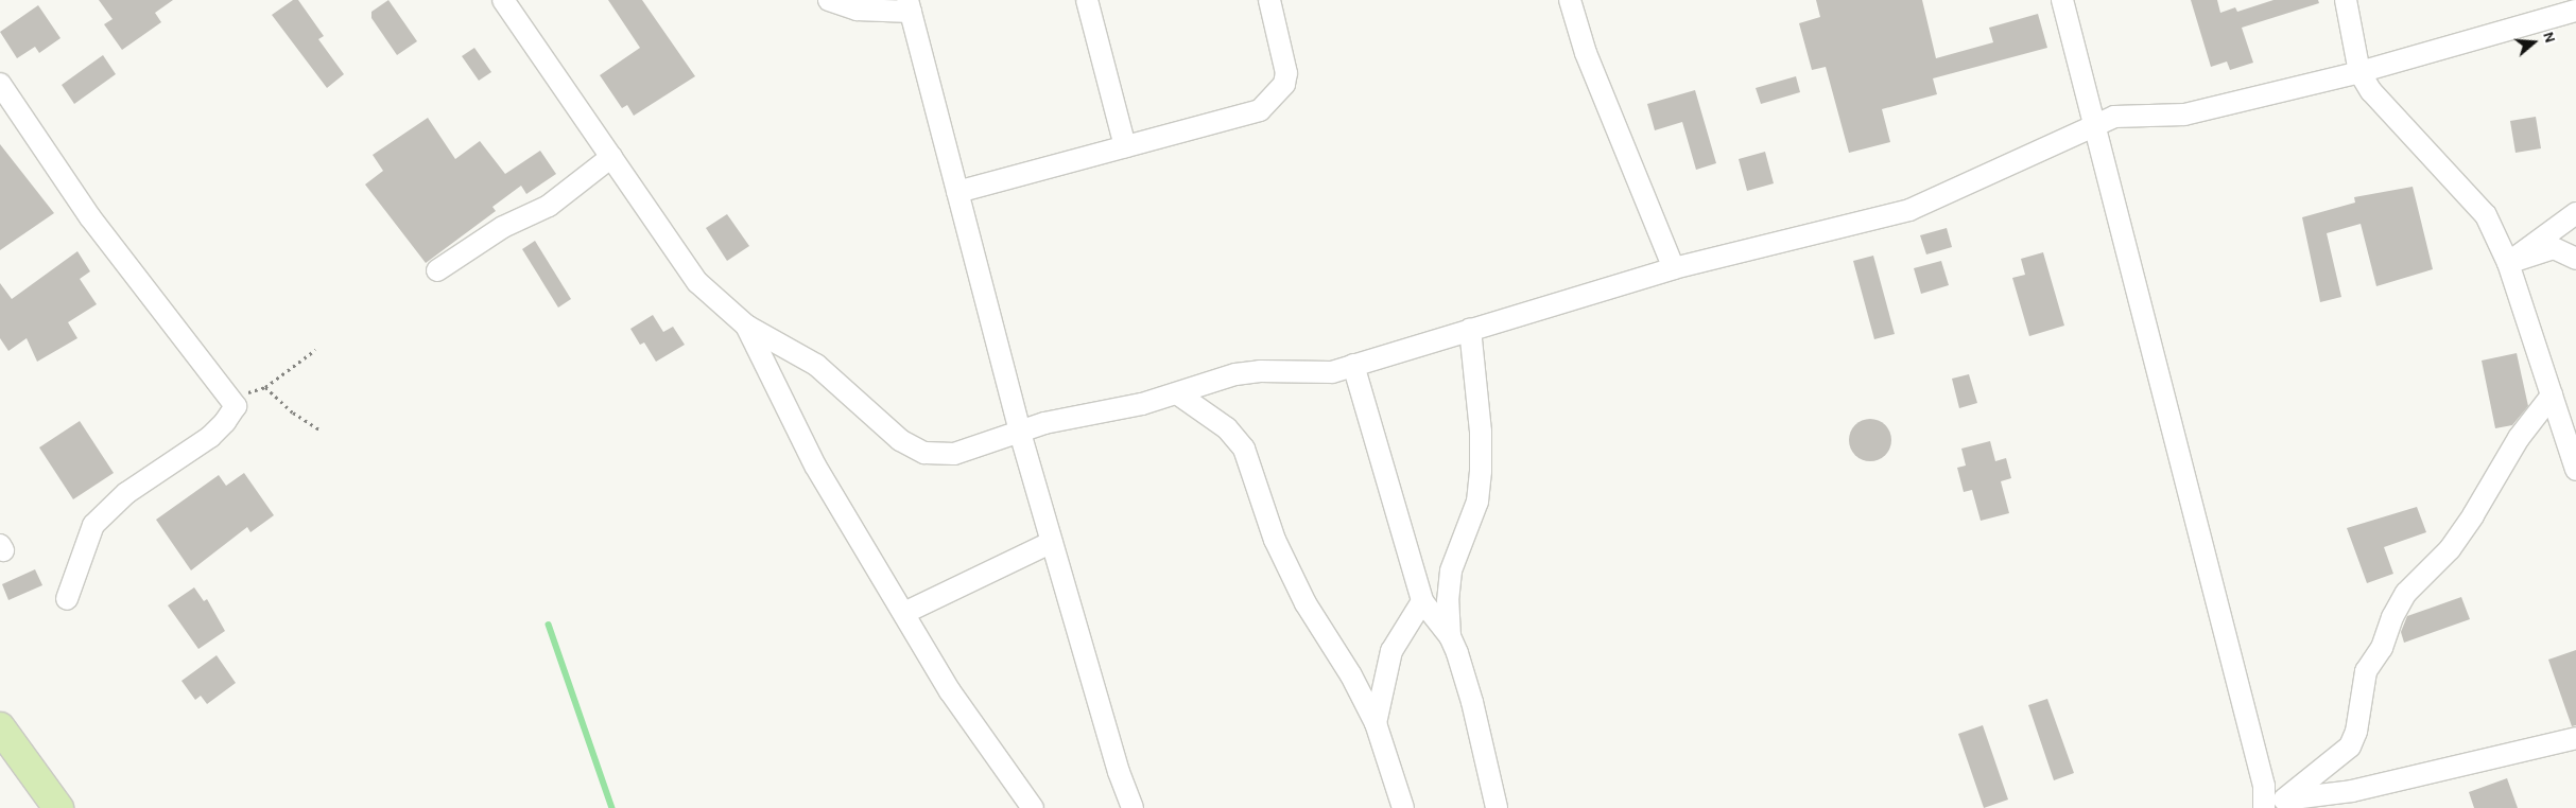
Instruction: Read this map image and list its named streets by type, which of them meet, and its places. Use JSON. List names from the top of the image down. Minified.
{"north":"right"}
